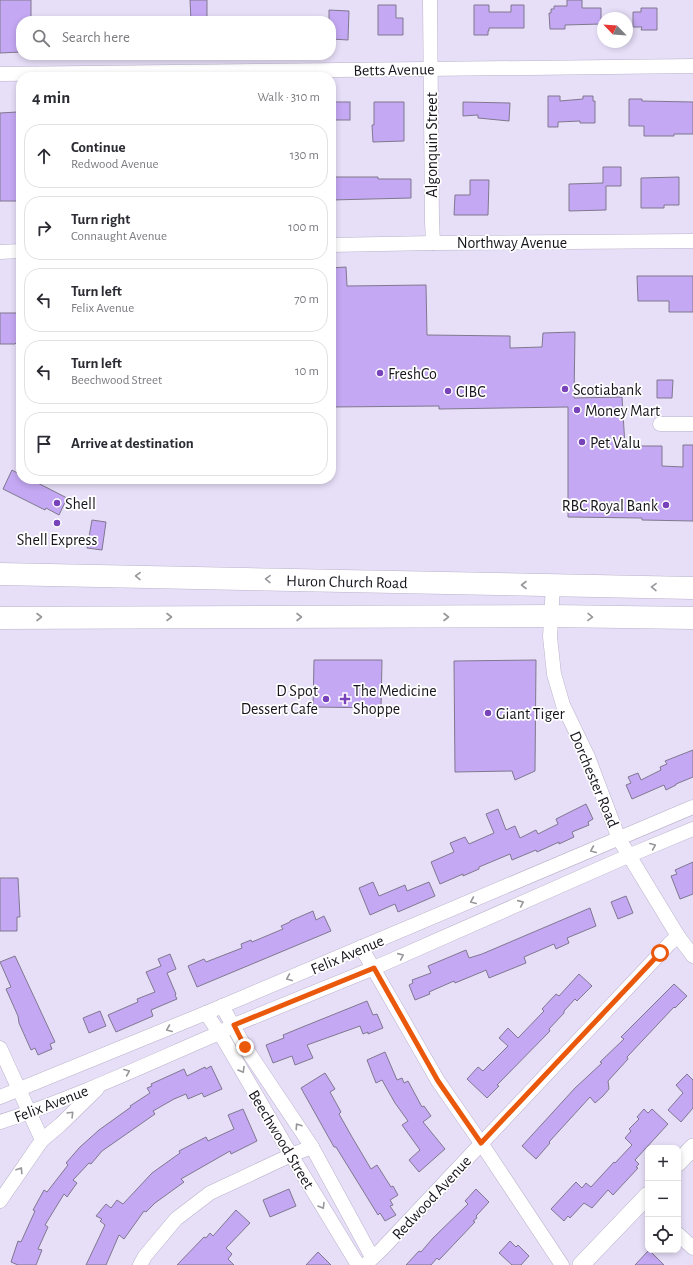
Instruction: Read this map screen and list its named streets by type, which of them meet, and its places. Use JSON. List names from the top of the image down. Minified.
{"streets":{"highway":["Huron Church Road"],"street":["Betts Avenue","Algonquin Street","Northway Avenue","Dorchester Road","Felix Avenue","Beechwood Street","Redwood Avenue"]},"crossings":[["Betts Avenue","Algonquin Street"],["Algonquin Street","Northway Avenue"],["Huron Church Road","Dorchester Road"],["Dorchester Road","Felix Avenue"],["Dorchester Road","Redwood Avenue"],["Felix Avenue","Beechwood Street"],["Beechwood Street","Redwood Avenue"]],"places":{"other":["FreshCo","Scotiabank","CIBC","Money Mart","Pet Valu","Shell","RBC Royal Bank","Shell Express","D Spot Dessert Cafe","Giant Tiger"],"health":["The Medicine Shoppe"]},"north":"top left","page":{"search":"Search here","heading":["4 min","Walk · 310 m"],"list":[["Continue","Redwood Avenue","130 m"],["Turn right","Connaught Avenue","100 m"],["Turn left","Felix Avenue","70 m"],["Turn left","Beechwood Street","10 m"],"Arrive at destination"],"map_buttons":["+","−"]}}
